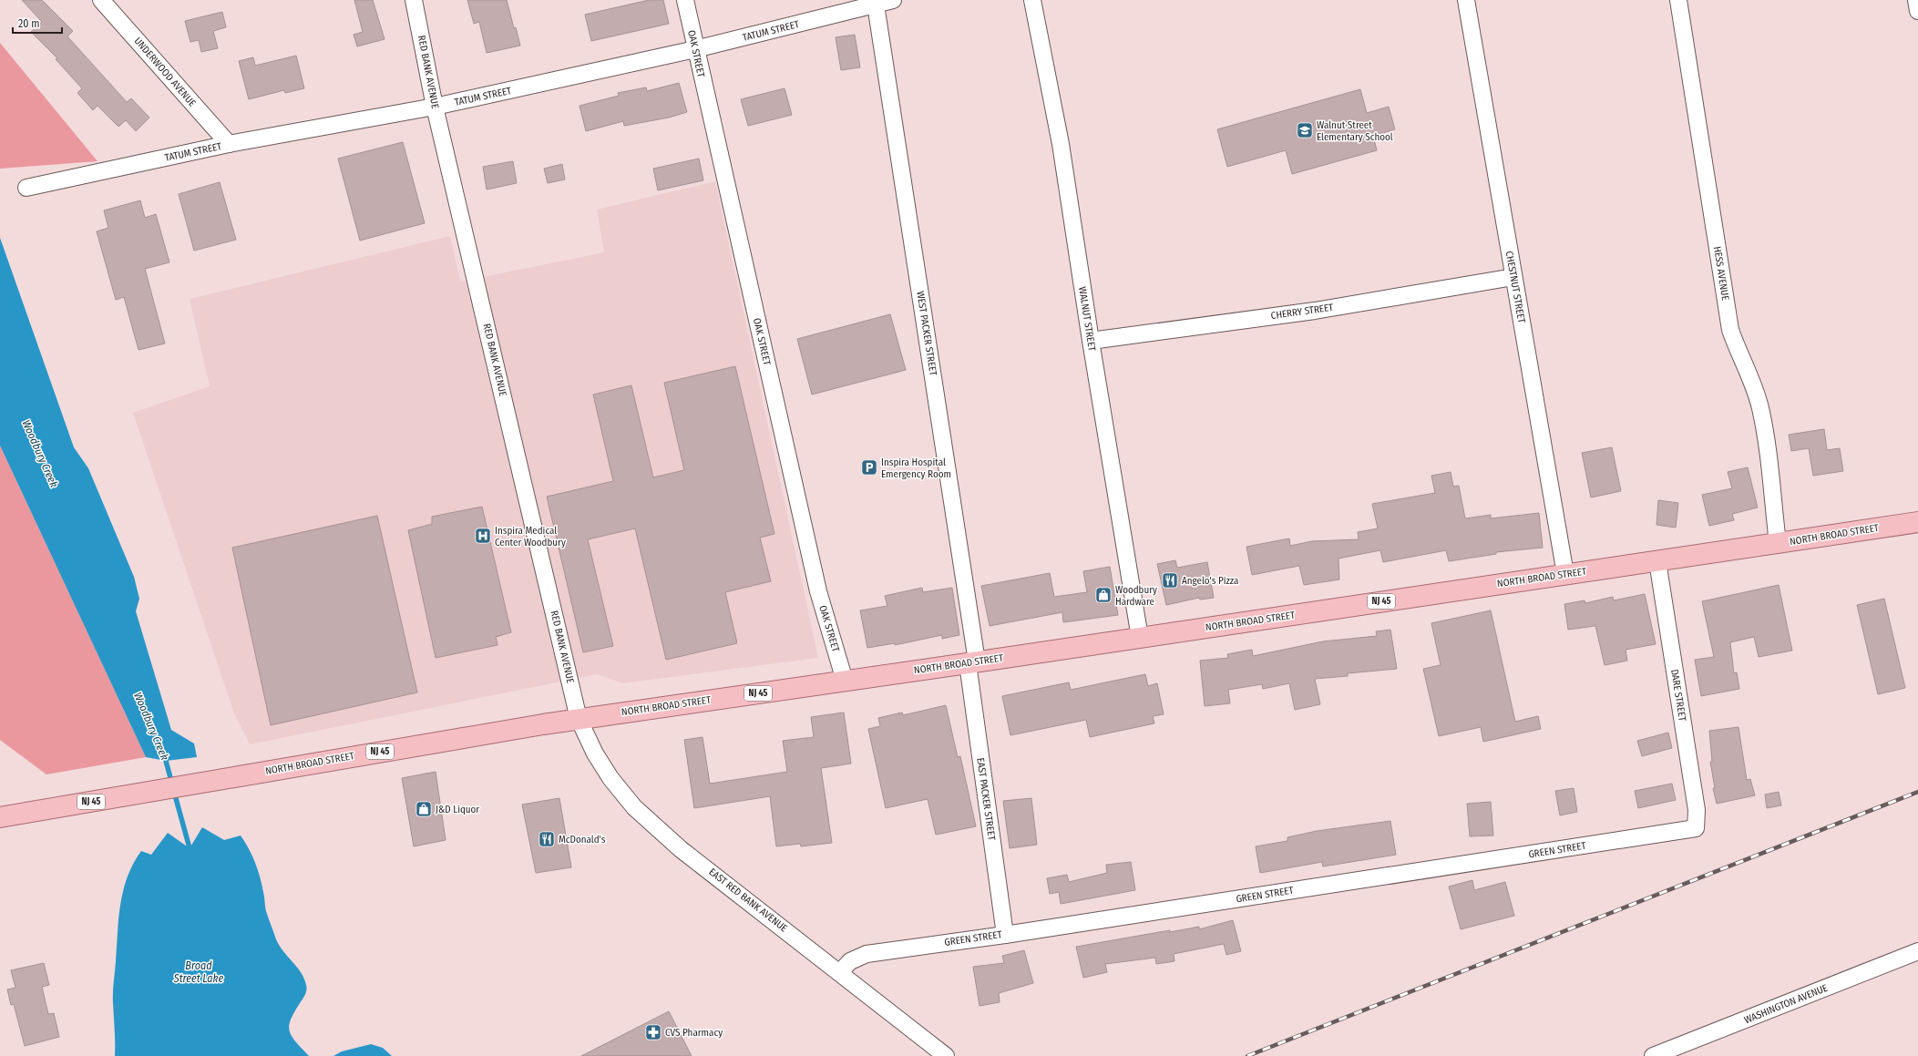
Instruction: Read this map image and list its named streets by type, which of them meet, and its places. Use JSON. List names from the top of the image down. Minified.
{"streets":{"main road":["NORTH BROAD STREET","NJ 45"],"street":["TATUM STREET","OAK STREET","UNDERWOOD AVENUE","RED BANK AVENUE","HESS AVENUE","CHESTNUT STREET","CHERRY STREET","WALNUT STREET","WEST PACKER STREET","DARE STREET","EAST PACKER STREET","GREEN STREET","EAST RED BANK AVENUE","WASHINGTON AVENUE"]},"crossings":[["TATUM STREET","OAK STREET"],["TATUM STREET","UNDERWOOD AVENUE"],["TATUM STREET","RED BANK AVENUE"],["TATUM STREET","WEST PACKER STREET"],["OAK STREET","NORTH BROAD STREET"],["RED BANK AVENUE","NORTH BROAD STREET"],["RED BANK AVENUE","EAST RED BANK AVENUE"],["HESS AVENUE","NORTH BROAD STREET"],["CHESTNUT STREET","CHERRY STREET"],["CHESTNUT STREET","NORTH BROAD STREET"],["CHERRY STREET","WALNUT STREET"],["WALNUT STREET","NORTH BROAD STREET"],["WEST PACKER STREET","NORTH BROAD STREET"],["WEST PACKER STREET","EAST PACKER STREET"],["NORTH BROAD STREET","DARE STREET"],["NORTH BROAD STREET","EAST PACKER STREET"],["NORTH BROAD STREET","EAST RED BANK AVENUE"],["DARE STREET","GREEN STREET"],["EAST PACKER STREET","GREEN STREET"],["GREEN STREET","EAST RED BANK AVENUE"]],"water":["Woodbury Creek","Broad Street Lake"],"places":{"school or university":["Walnut Street Elementary School"],"parking":["Inspira Hospital Emergency Room"],"hospital":["Inspira Medical Center Woodbury"],"restaurant":["Angelo's Pizza","McDonald's"],"shop":["Woodbury Hardware","J&D Liquor"],"pharmacy":["CVS Pharmacy"]},"scale_bar":"20 m"}
